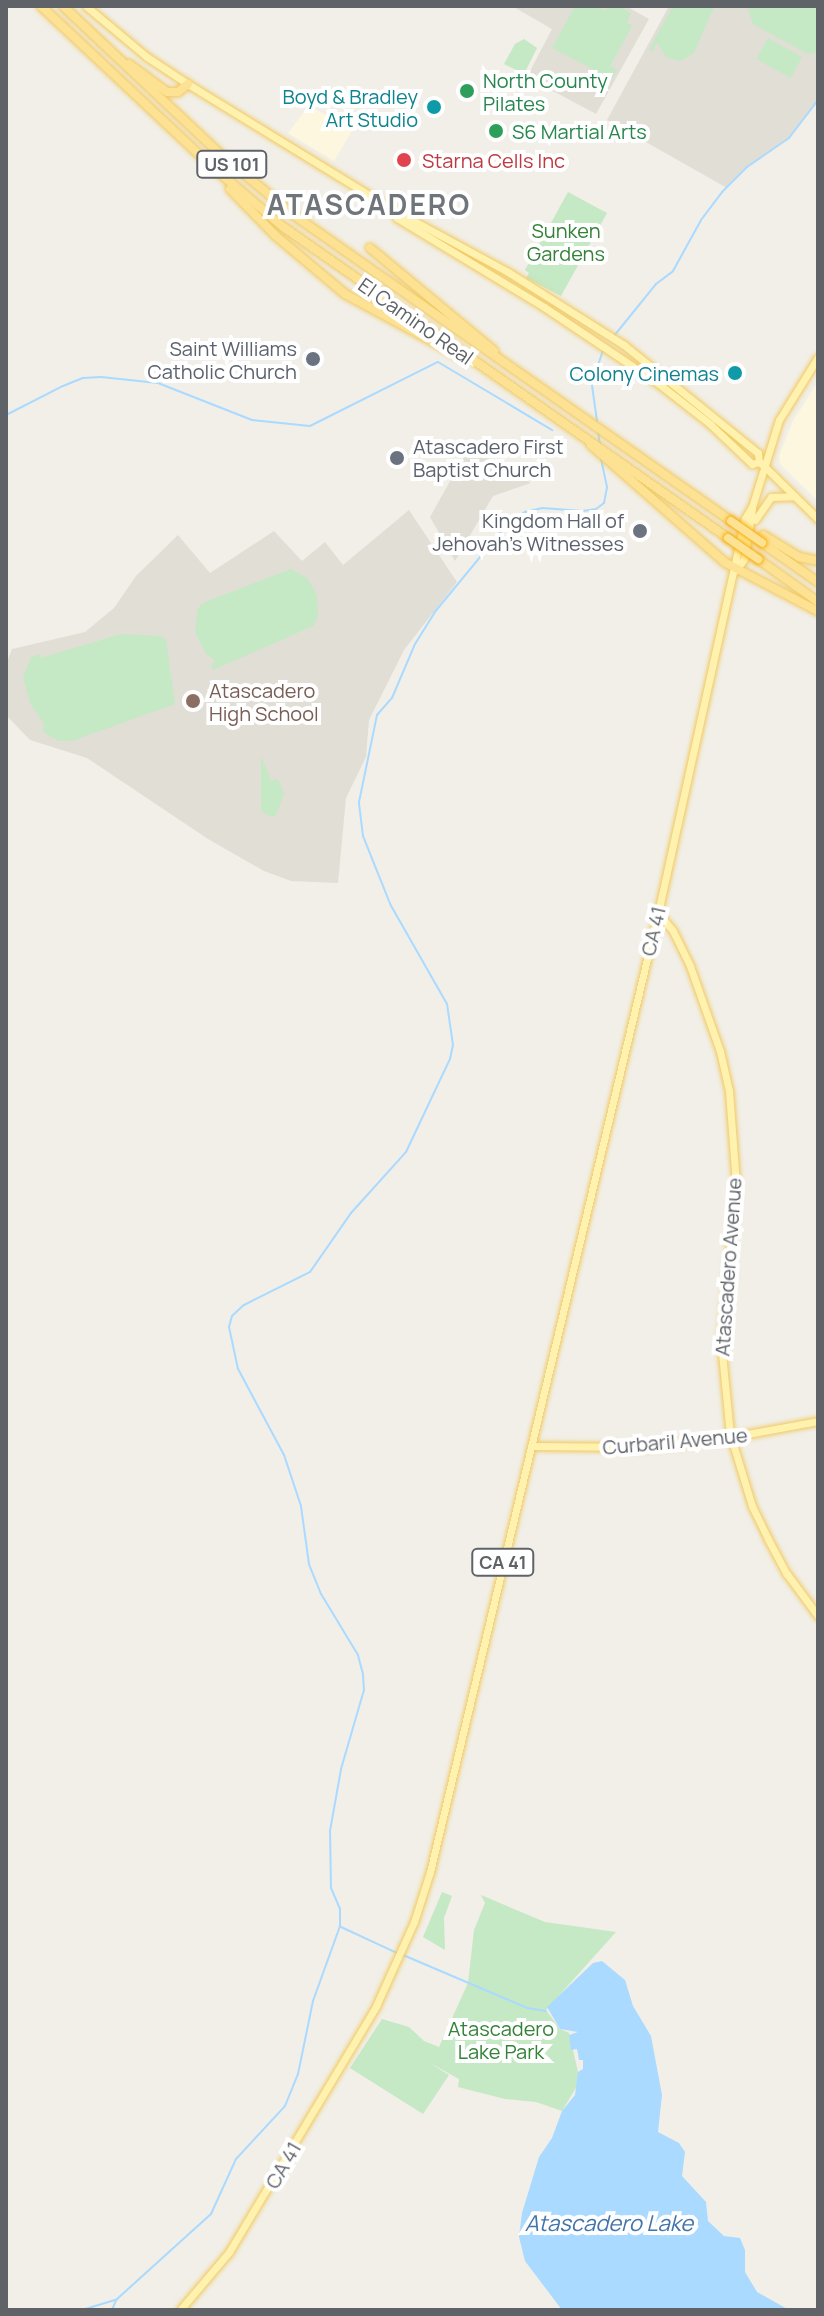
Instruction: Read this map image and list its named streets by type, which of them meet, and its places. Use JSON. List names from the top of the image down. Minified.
{"streets":{"highway":["US 101","El Camino Real"],"main road":["CA 41","Atascadero Avenue","Curbaril Avenue"]},"crossings":[["El Camino Real","CA 41"],["CA 41","Atascadero Avenue"],["CA 41","Curbaril Avenue"],["Atascadero Avenue","Curbaril Avenue"]],"districts":["ATASCADERO"],"water":["Atascadero Lake"],"parks":["Sunken Gardens","Atascadero Lake Park"],"places":["North County Pilates","Boyd & Bradley Art Studio","S6 Martial Arts","Starna Cells Inc","Saint Williams Catholic Church","Colony Cinemas","Atascadero First Baptist Church","Kingdom Hall of Jehovah's Witnesses","Atascadero High School"]}
